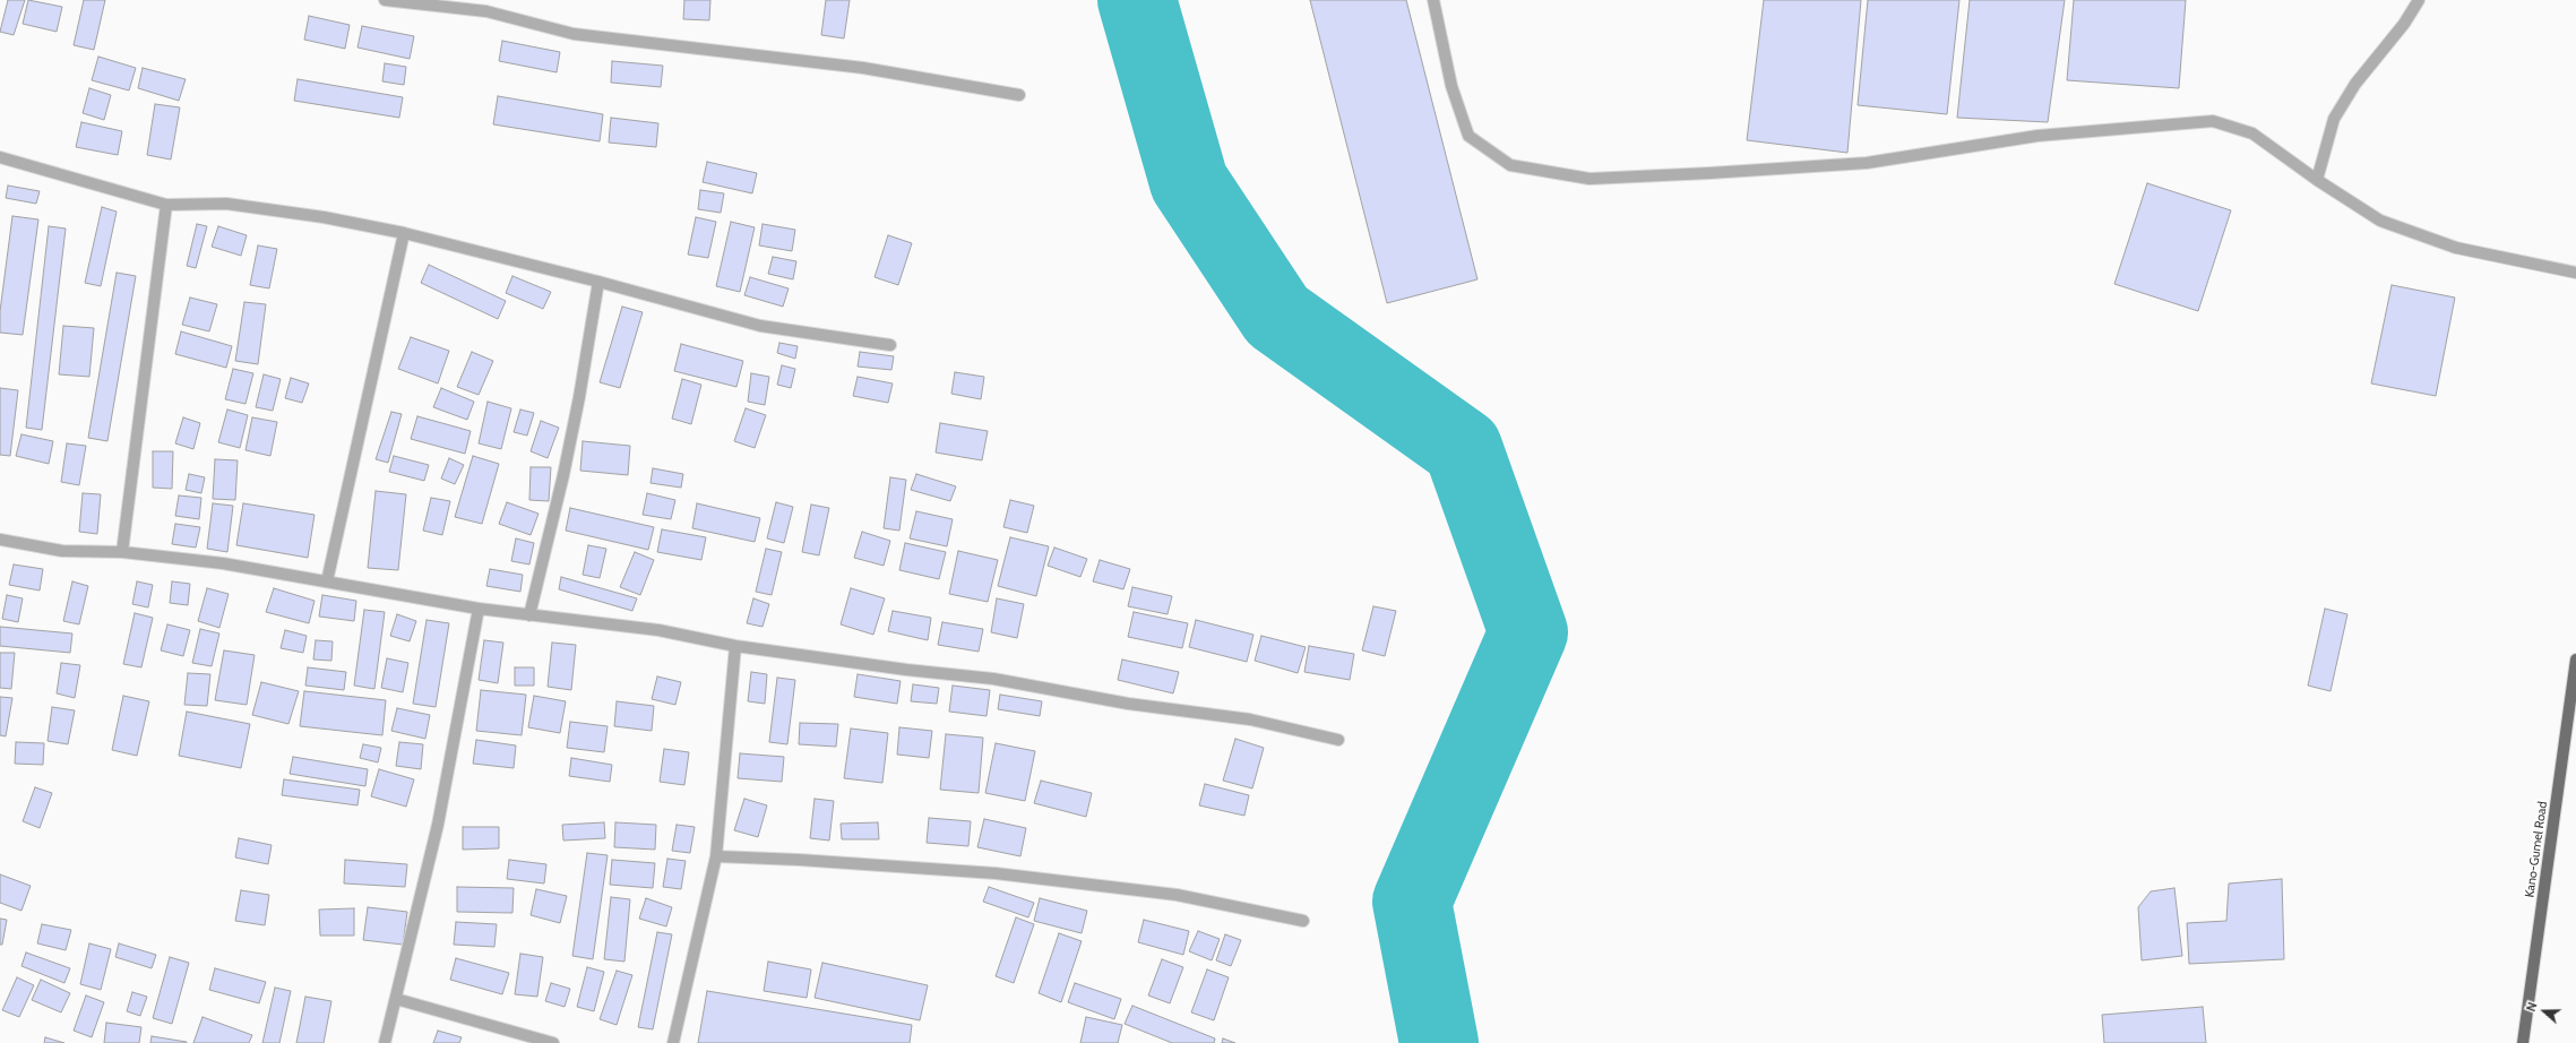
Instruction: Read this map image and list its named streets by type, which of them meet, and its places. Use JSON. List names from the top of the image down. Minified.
{"streets":{"main road":["Kano-Gumel Road"]},"north":"left"}
